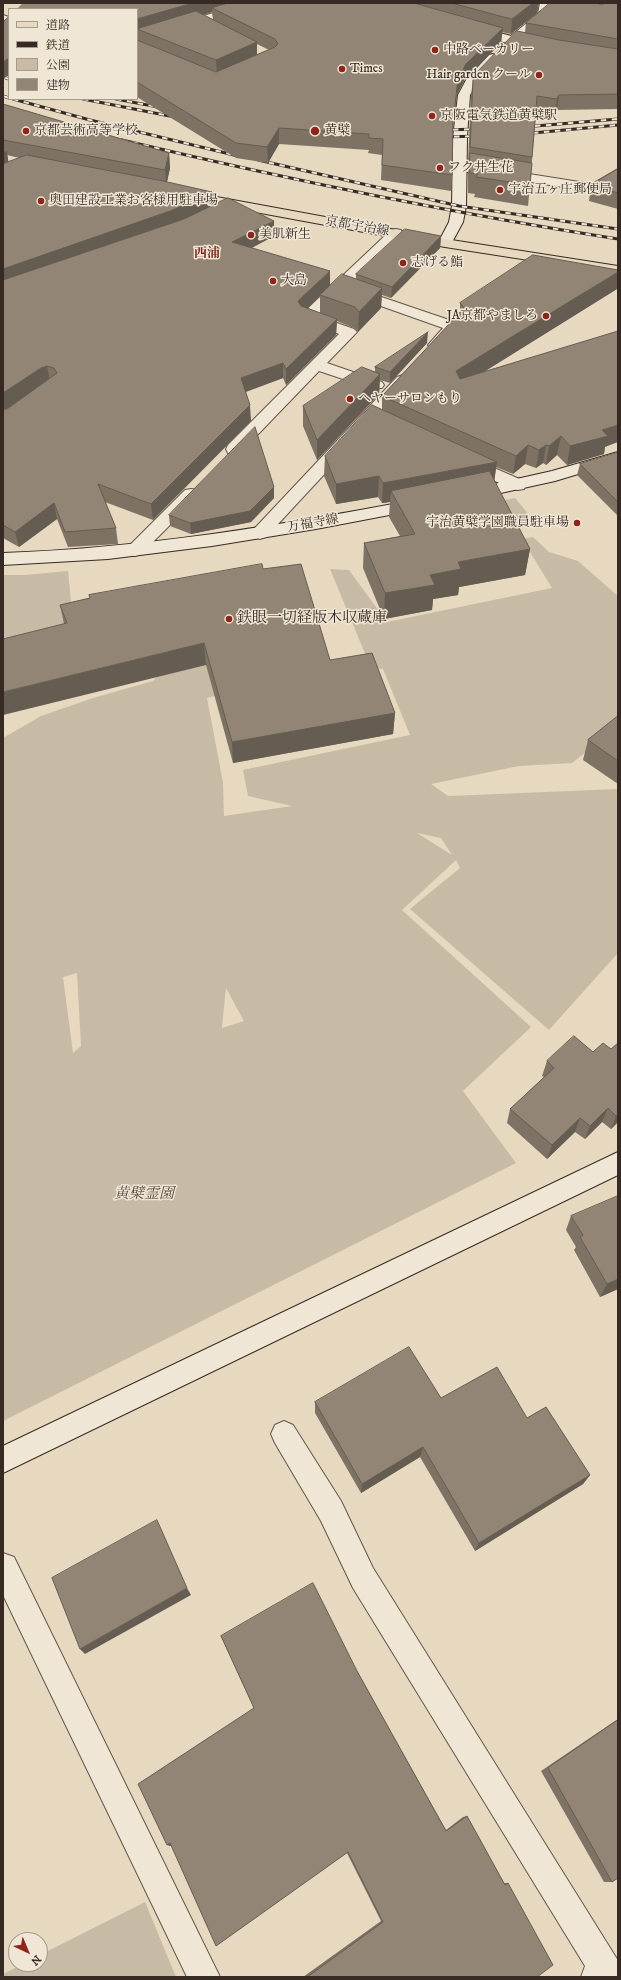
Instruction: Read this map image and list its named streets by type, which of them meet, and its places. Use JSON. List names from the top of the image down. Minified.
{"streets":{"main road":["京都宇治線"],"street":["万福寺線"]},"districts":["西浦"],"parks":["黄檗霊園"],"places":["中路ベーカリー","Times","Hair garden クール","京阪電気鉄道黄檗駅","京都芸術高等学校","黄檗","フク井生花","宇治五ヶ庄郵便局","奥田建設工業お客様用駐車場","美肌新生","志げる鮨","大島","JA京都やましろ","ヘヤーサロンもり","宇治黄檗学園職員駐車場","鉄眼一切経版木収蔵庫"],"legend":["道路","鉄道","公園","建物"],"north":"bottom right"}
